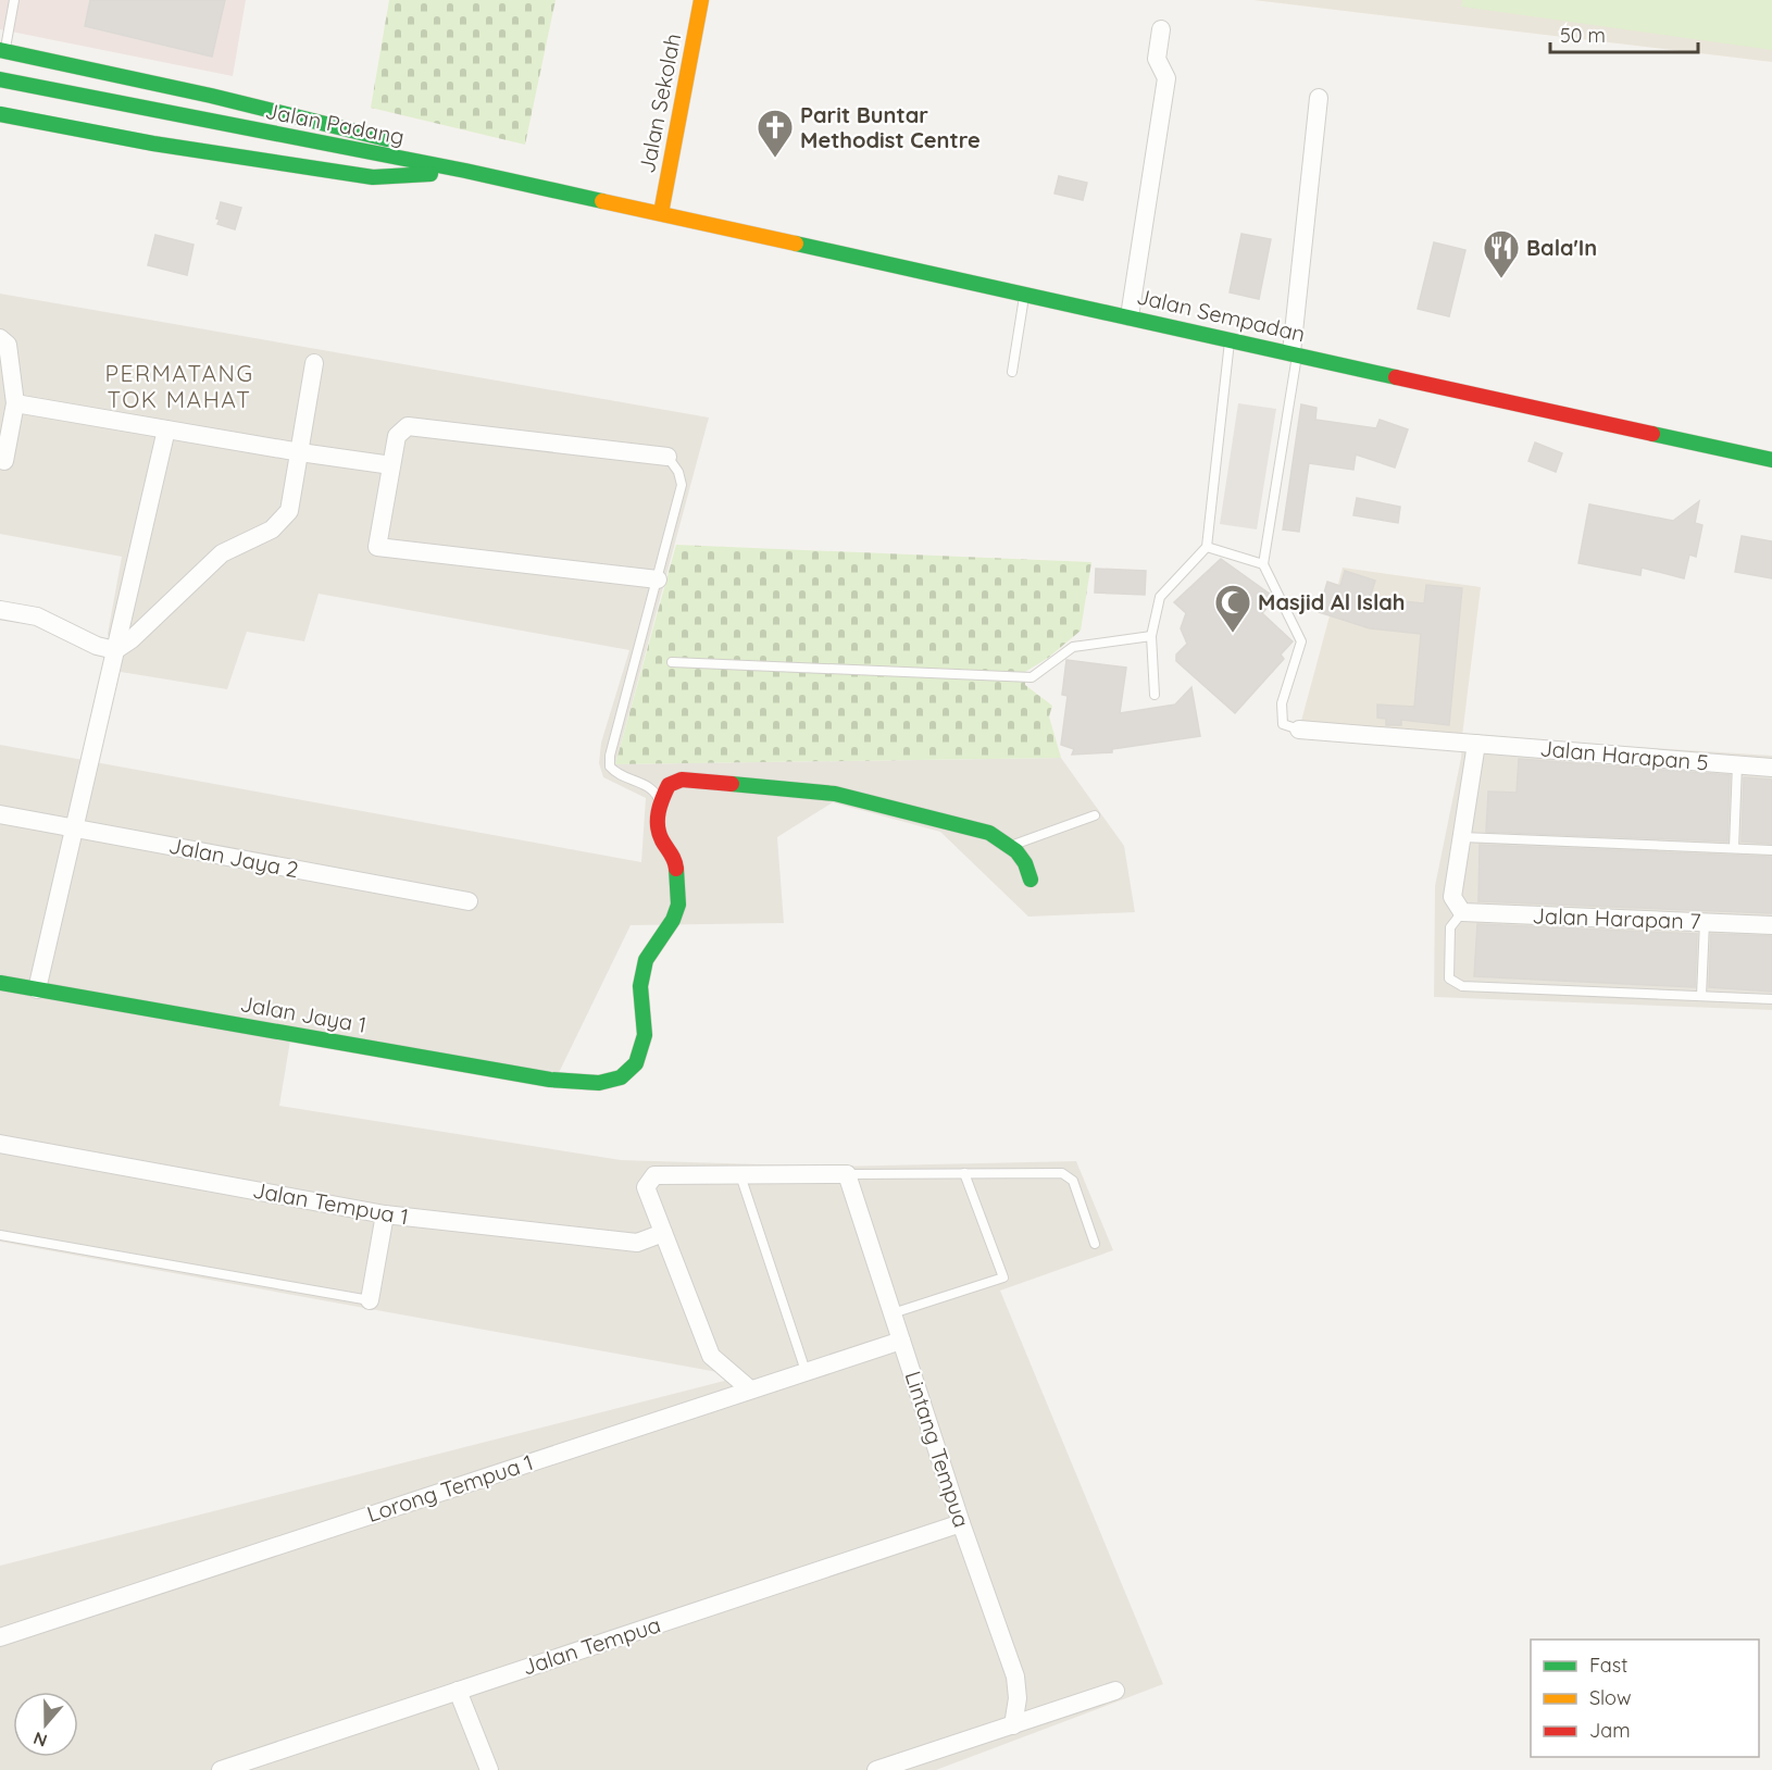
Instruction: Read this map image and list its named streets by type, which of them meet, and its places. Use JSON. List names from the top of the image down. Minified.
{"streets":{"street":["Jalan Sekolah","Jalan Padang","Jalan Sempadan","Jalan Harapan 5","Jalan Jaya 2","Jalan Harapan 7","Jalan Jaya 1","Jalan Tempua 1","Lintang Tempua","Lorong Tempua 1","Jalan Tempua"]},"crossings":[["Jalan Sekolah","Jalan Padang"],["Jalan Sekolah","Jalan Sempadan"],["Jalan Padang","Jalan Sempadan"],["Lintang Tempua","Lorong Tempua 1"],["Lintang Tempua","Jalan Tempua"]],"districts":["PERMATANG TOK MAHAT"],"places":{"church":["Parit Buntar Methodist Centre"],"restaurant":["Bala'In"],"mosque":["Masjid Al Islah"]},"legend":["Fast","Slow","Jam"],"scale_bar":"50 m","north":"bottom"}
